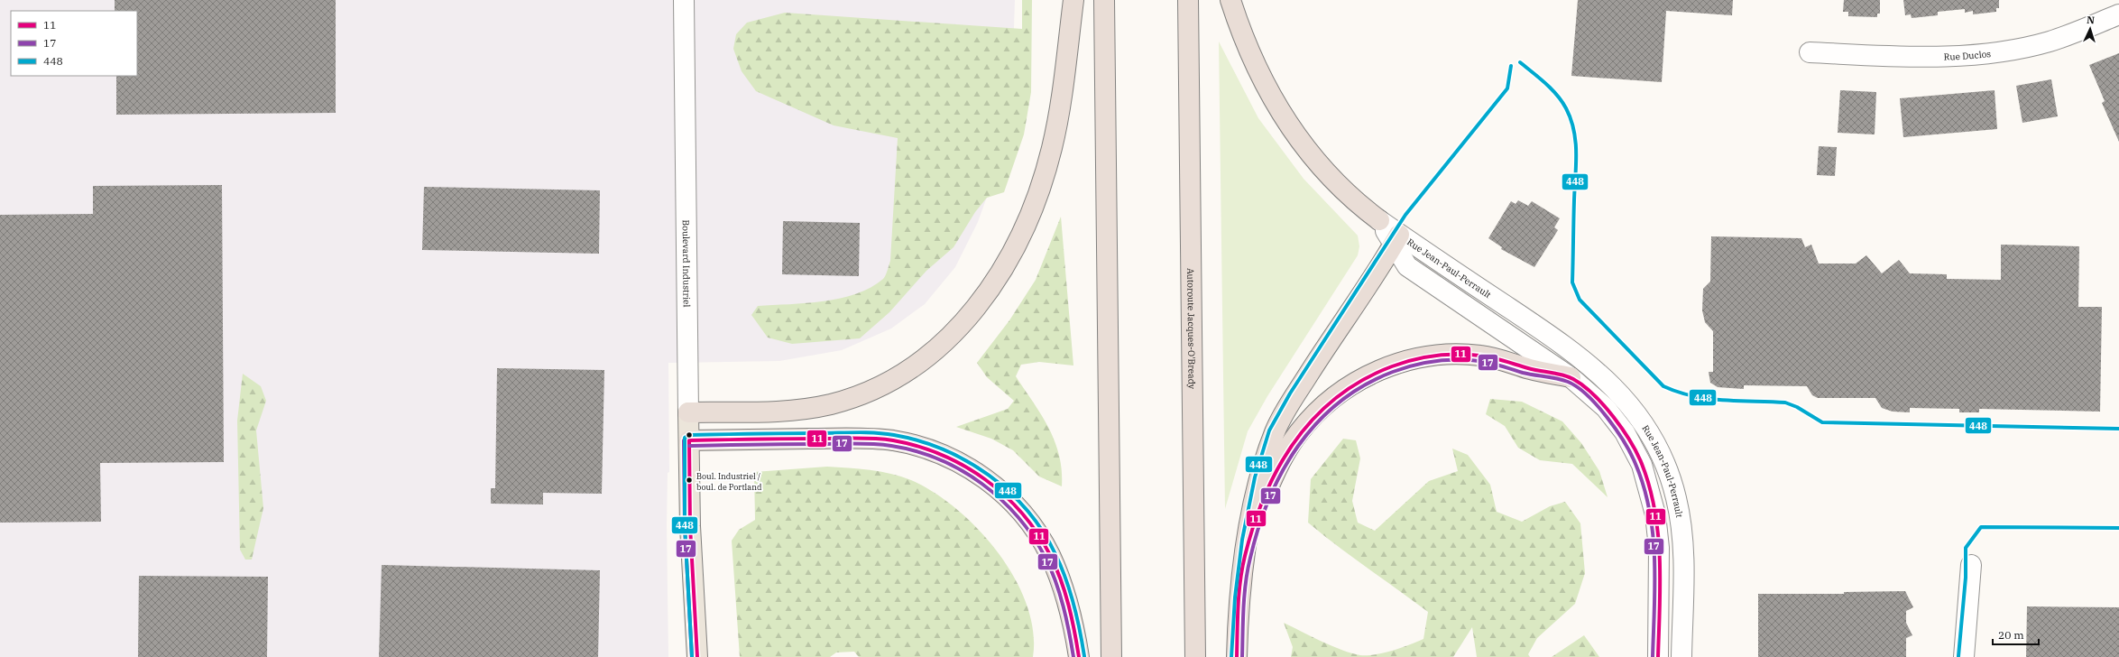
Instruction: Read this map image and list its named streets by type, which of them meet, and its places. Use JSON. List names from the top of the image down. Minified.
{"streets":{"highway":["Autoroute Jacques-O'Bready"],"main road":["Boulevard Industriel"],"street":["Rue Duclos","Rue Jean-Paul-Perrault"]},"places":["Boul. Industriel / boul. de Portland"],"lines":["transit line 448","transit line 11","transit line 17"],"legend":["11","17","448"],"scale_bar":"20 m","north":"top"}
